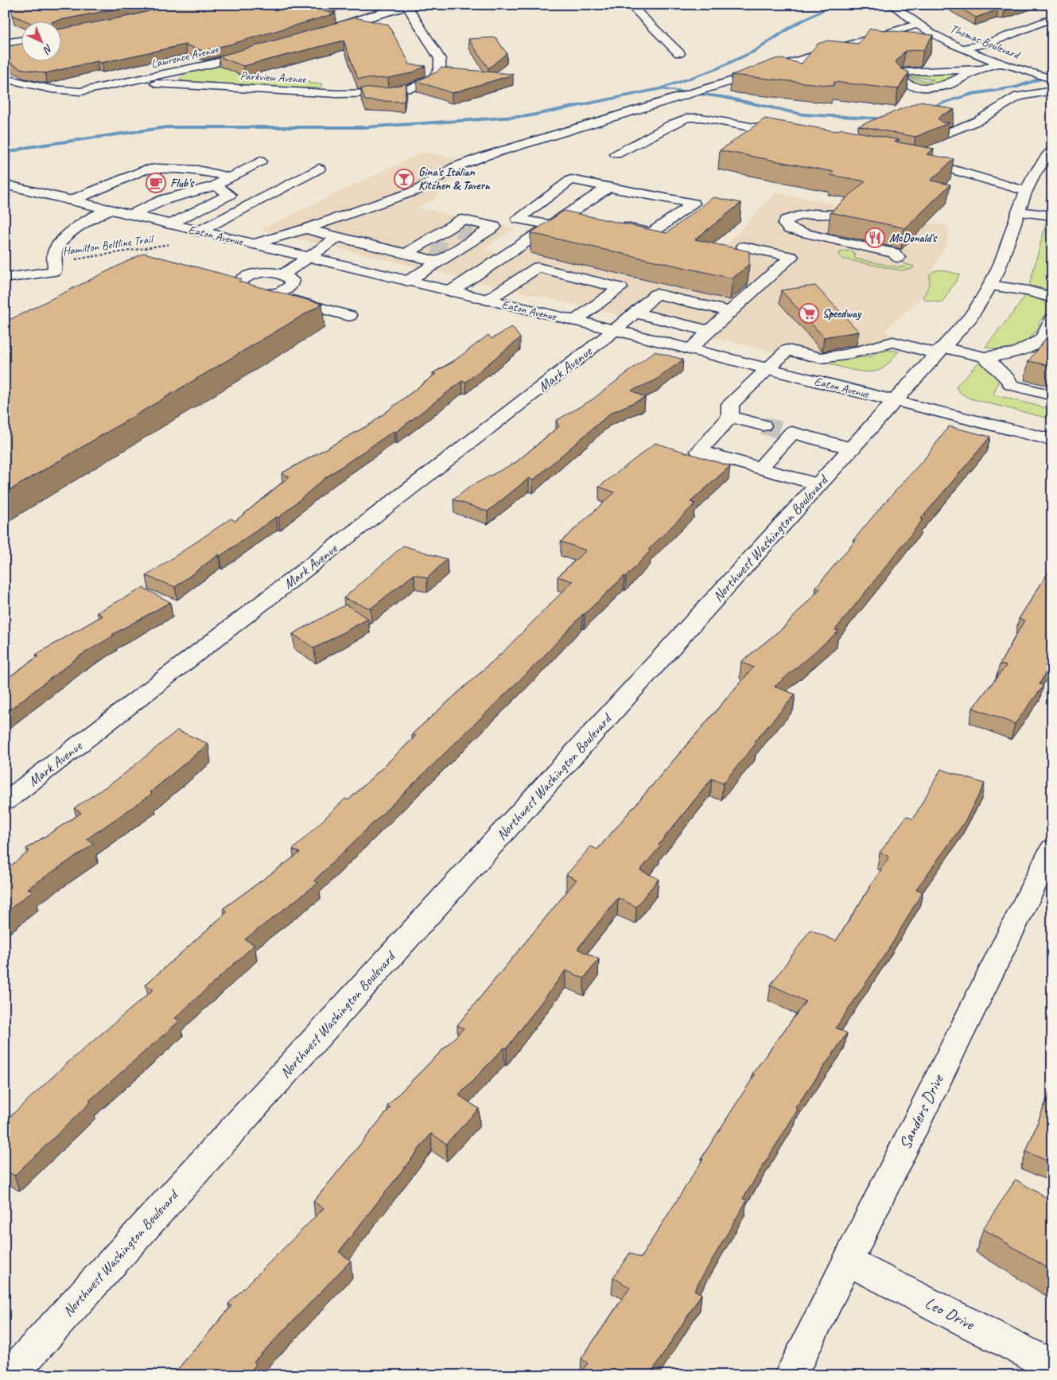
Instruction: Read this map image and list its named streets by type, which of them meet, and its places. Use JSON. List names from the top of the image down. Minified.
{"streets":{"street":["Thomas Boulevard","Lawrence Avenue","Parkview Avenue","Eaton Avenue","Mark Avenue","Northwest Washington Boulevard","Sanders Drive","Leo Drive"],"path":["Hamilton Beltline Trail"]},"crossings":[["Lawrence Avenue","Parkview Avenue"],["Eaton Avenue","Hamilton Beltline Trail"],["Eaton Avenue","Mark Avenue"],["Eaton Avenue","Northwest Washington Boulevard"],["Sanders Drive","Leo Drive"]],"places":{"bar":["Gina's Italian Kitchen & Tavern"],"cafe":["Flub's"],"restaurant":["McDonald's"],"supermarket":["Speedway"]},"north":"bottom right"}
